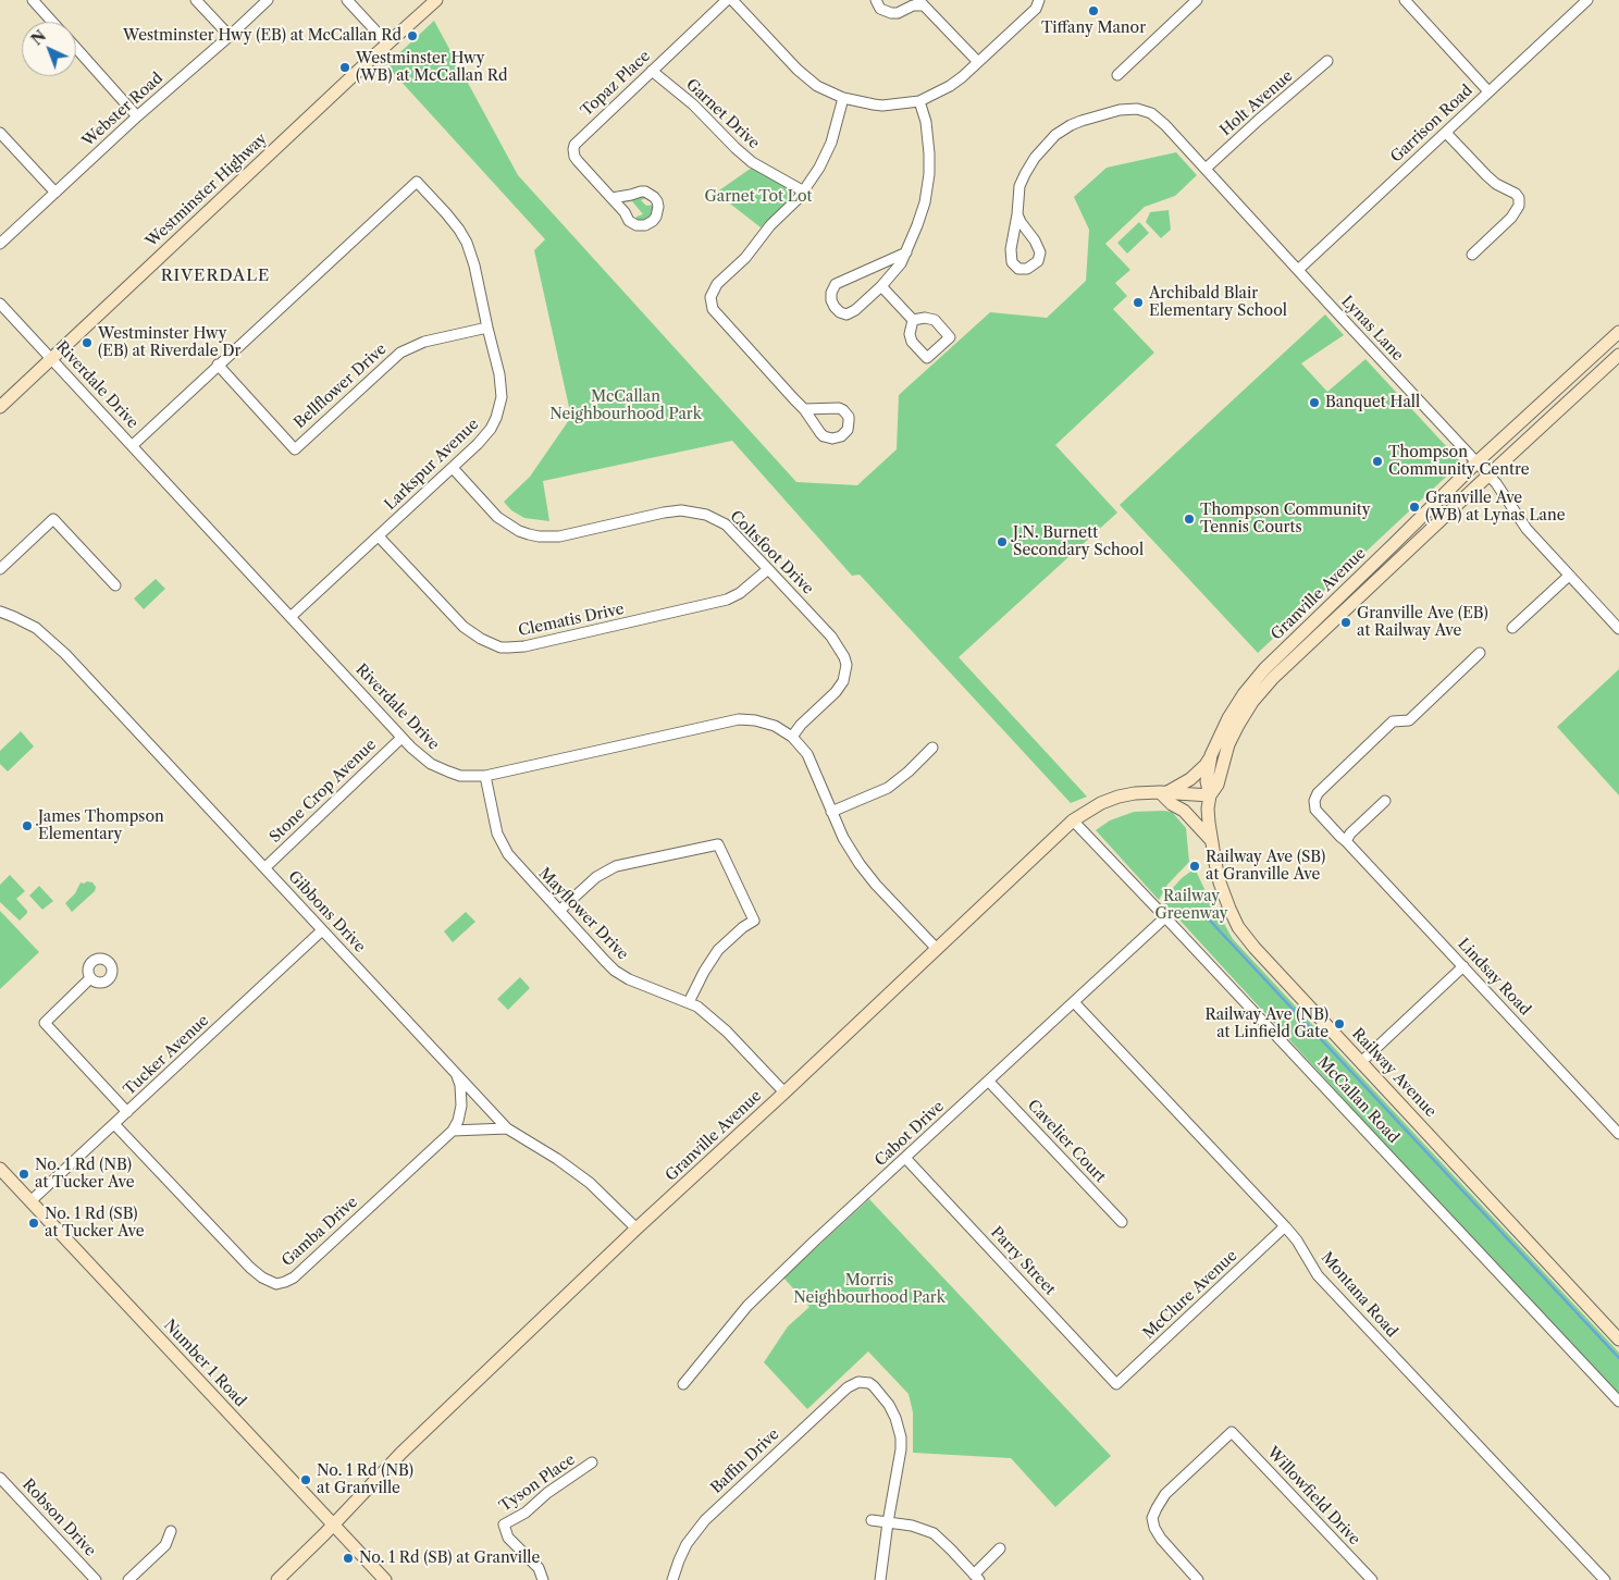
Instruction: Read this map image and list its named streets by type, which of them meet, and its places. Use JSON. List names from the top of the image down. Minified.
{"streets":{"main road":["Westminster Highway","Granville Avenue","Railway Avenue","Number 1 Road"],"street":["Topaz Place","Holt Avenue","Webster Road","Garnet Drive","Garrison Road","Lynas Lane","Riverdale Drive","Bellflower Drive","Larkspur Avenue","Coltsfoot Drive","Clematis Drive","Stone Crop Avenue","Gibbons Drive","Mayflower Drive","Lindsay Road","Tucker Avenue","McCallan Road","Cabot Drive","Cavelier Court","Gamba Drive","Parry Street","McClure Avenue","Montana Road","Baffin Drive","Tyson Place","Willowfield Drive","Robson Drive"]},"crossings":[["Topaz Place","Garnet Drive"],["Holt Avenue","Lynas Lane"],["Garrison Road","Lynas Lane"],["Westminster Highway","Riverdale Drive"],["Lynas Lane","Granville Avenue"],["Riverdale Drive","Larkspur Avenue"],["Riverdale Drive","Coltsfoot Drive"],["Riverdale Drive","Granville Avenue"],["Riverdale Drive","Stone Crop Avenue"],["Riverdale Drive","Mayflower Drive"],["Bellflower Drive","Larkspur Avenue"],["Larkspur Avenue","Coltsfoot Drive"],["Larkspur Avenue","Clematis Drive"],["Coltsfoot Drive","Clematis Drive"],["Granville Avenue","Gibbons Drive"],["Granville Avenue","Mayflower Drive"],["Granville Avenue","Railway Avenue"],["Granville Avenue","McCallan Road"],["Granville Avenue","Number 1 Road"],["Stone Crop Avenue","Gibbons Drive"],["Gibbons Drive","Tucker Avenue"],["Gibbons Drive","Gamba Drive"],["Tucker Avenue","Gamba Drive"],["Tucker Avenue","Number 1 Road"],["McCallan Road","Cabot Drive"],["Cabot Drive","Cavelier Court"],["Cabot Drive","Parry Street"],["Cabot Drive","Montana Road"],["Parry Street","McClure Avenue"],["McClure Avenue","Montana Road"]],"districts":["RIVERDALE"],"parks":["Garnet Tot Lot","McCallan Neighbourhood Park","Railway Greenway","Morris Neighbourhood Park"],"places":["Tiffany Manor","Westminster Hwy (EB) at McCallan Rd","Westminster Hwy (WB) at McCallan Rd","Archibald Blair Elementary School","Westminster Hwy (EB) at Riverdale Dr","Banquet Hall","Thompson Community Centre","Granville Ave (WB) at Lynas Lane","Thompson Community Tennis Courts","J.N. Burnett Secondary School","Granville Ave (EB) at Railway Ave","James Thompson Elementary","Railway Ave (SB) at Granville Ave","Railway Ave (NB) at Linfield Gate","No. 1 Rd (NB) at Tucker Ave","No. 1 Rd (SB) at Tucker Ave","No. 1 Rd (NB) at Granville","No. 1 Rd (SB) at Granville"],"north":"top left"}
